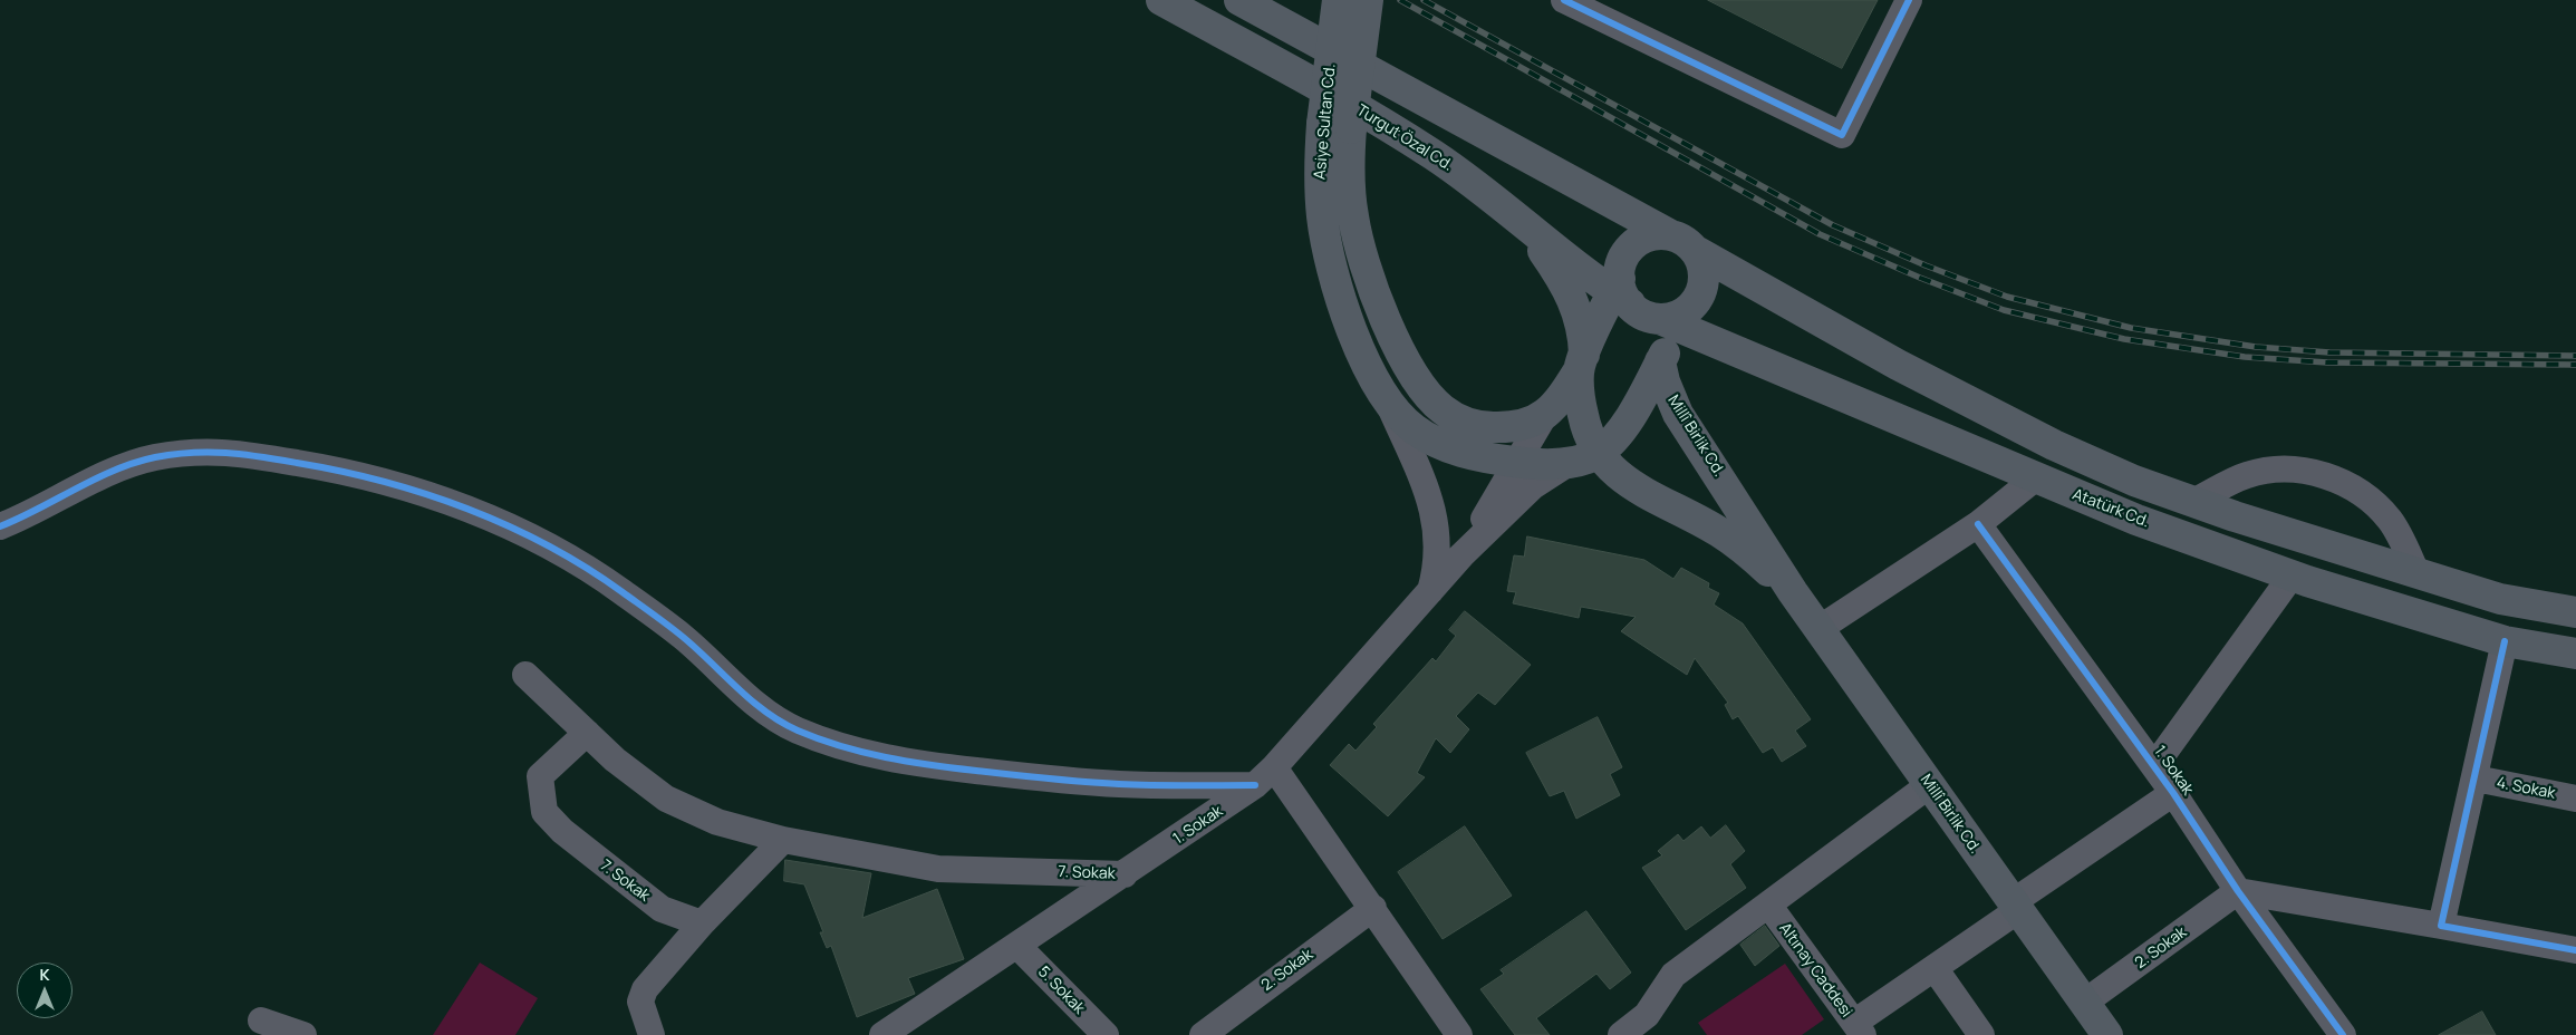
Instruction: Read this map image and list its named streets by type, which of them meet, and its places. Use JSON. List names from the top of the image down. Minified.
{"streets":{"main road":["Asiye Sultan Cd.","Turgut Özal Cd.","Millî Birlik Cd.","Atatürk Cd."],"street":["1. Sokak","4. Sokak","7. Sokak","2. Sokak","Altınay Caddesi","5. Sokak"]},"crossings":[["Asiye Sultan Cd.","Turgut Özal Cd."],["Asiye Sultan Cd.","Millî Birlik Cd."],["Asiye Sultan Cd.","Atatürk Cd."],["Asiye Sultan Cd.","1. Sokak"],["Turgut Özal Cd.","Millî Birlik Cd."],["Turgut Özal Cd.","Atatürk Cd."],["Millî Birlik Cd.","2. Sokak"],["1. Sokak","7. Sokak"],["1. Sokak","2. Sokak"],["1. Sokak","5. Sokak"]],"north":"top"}
